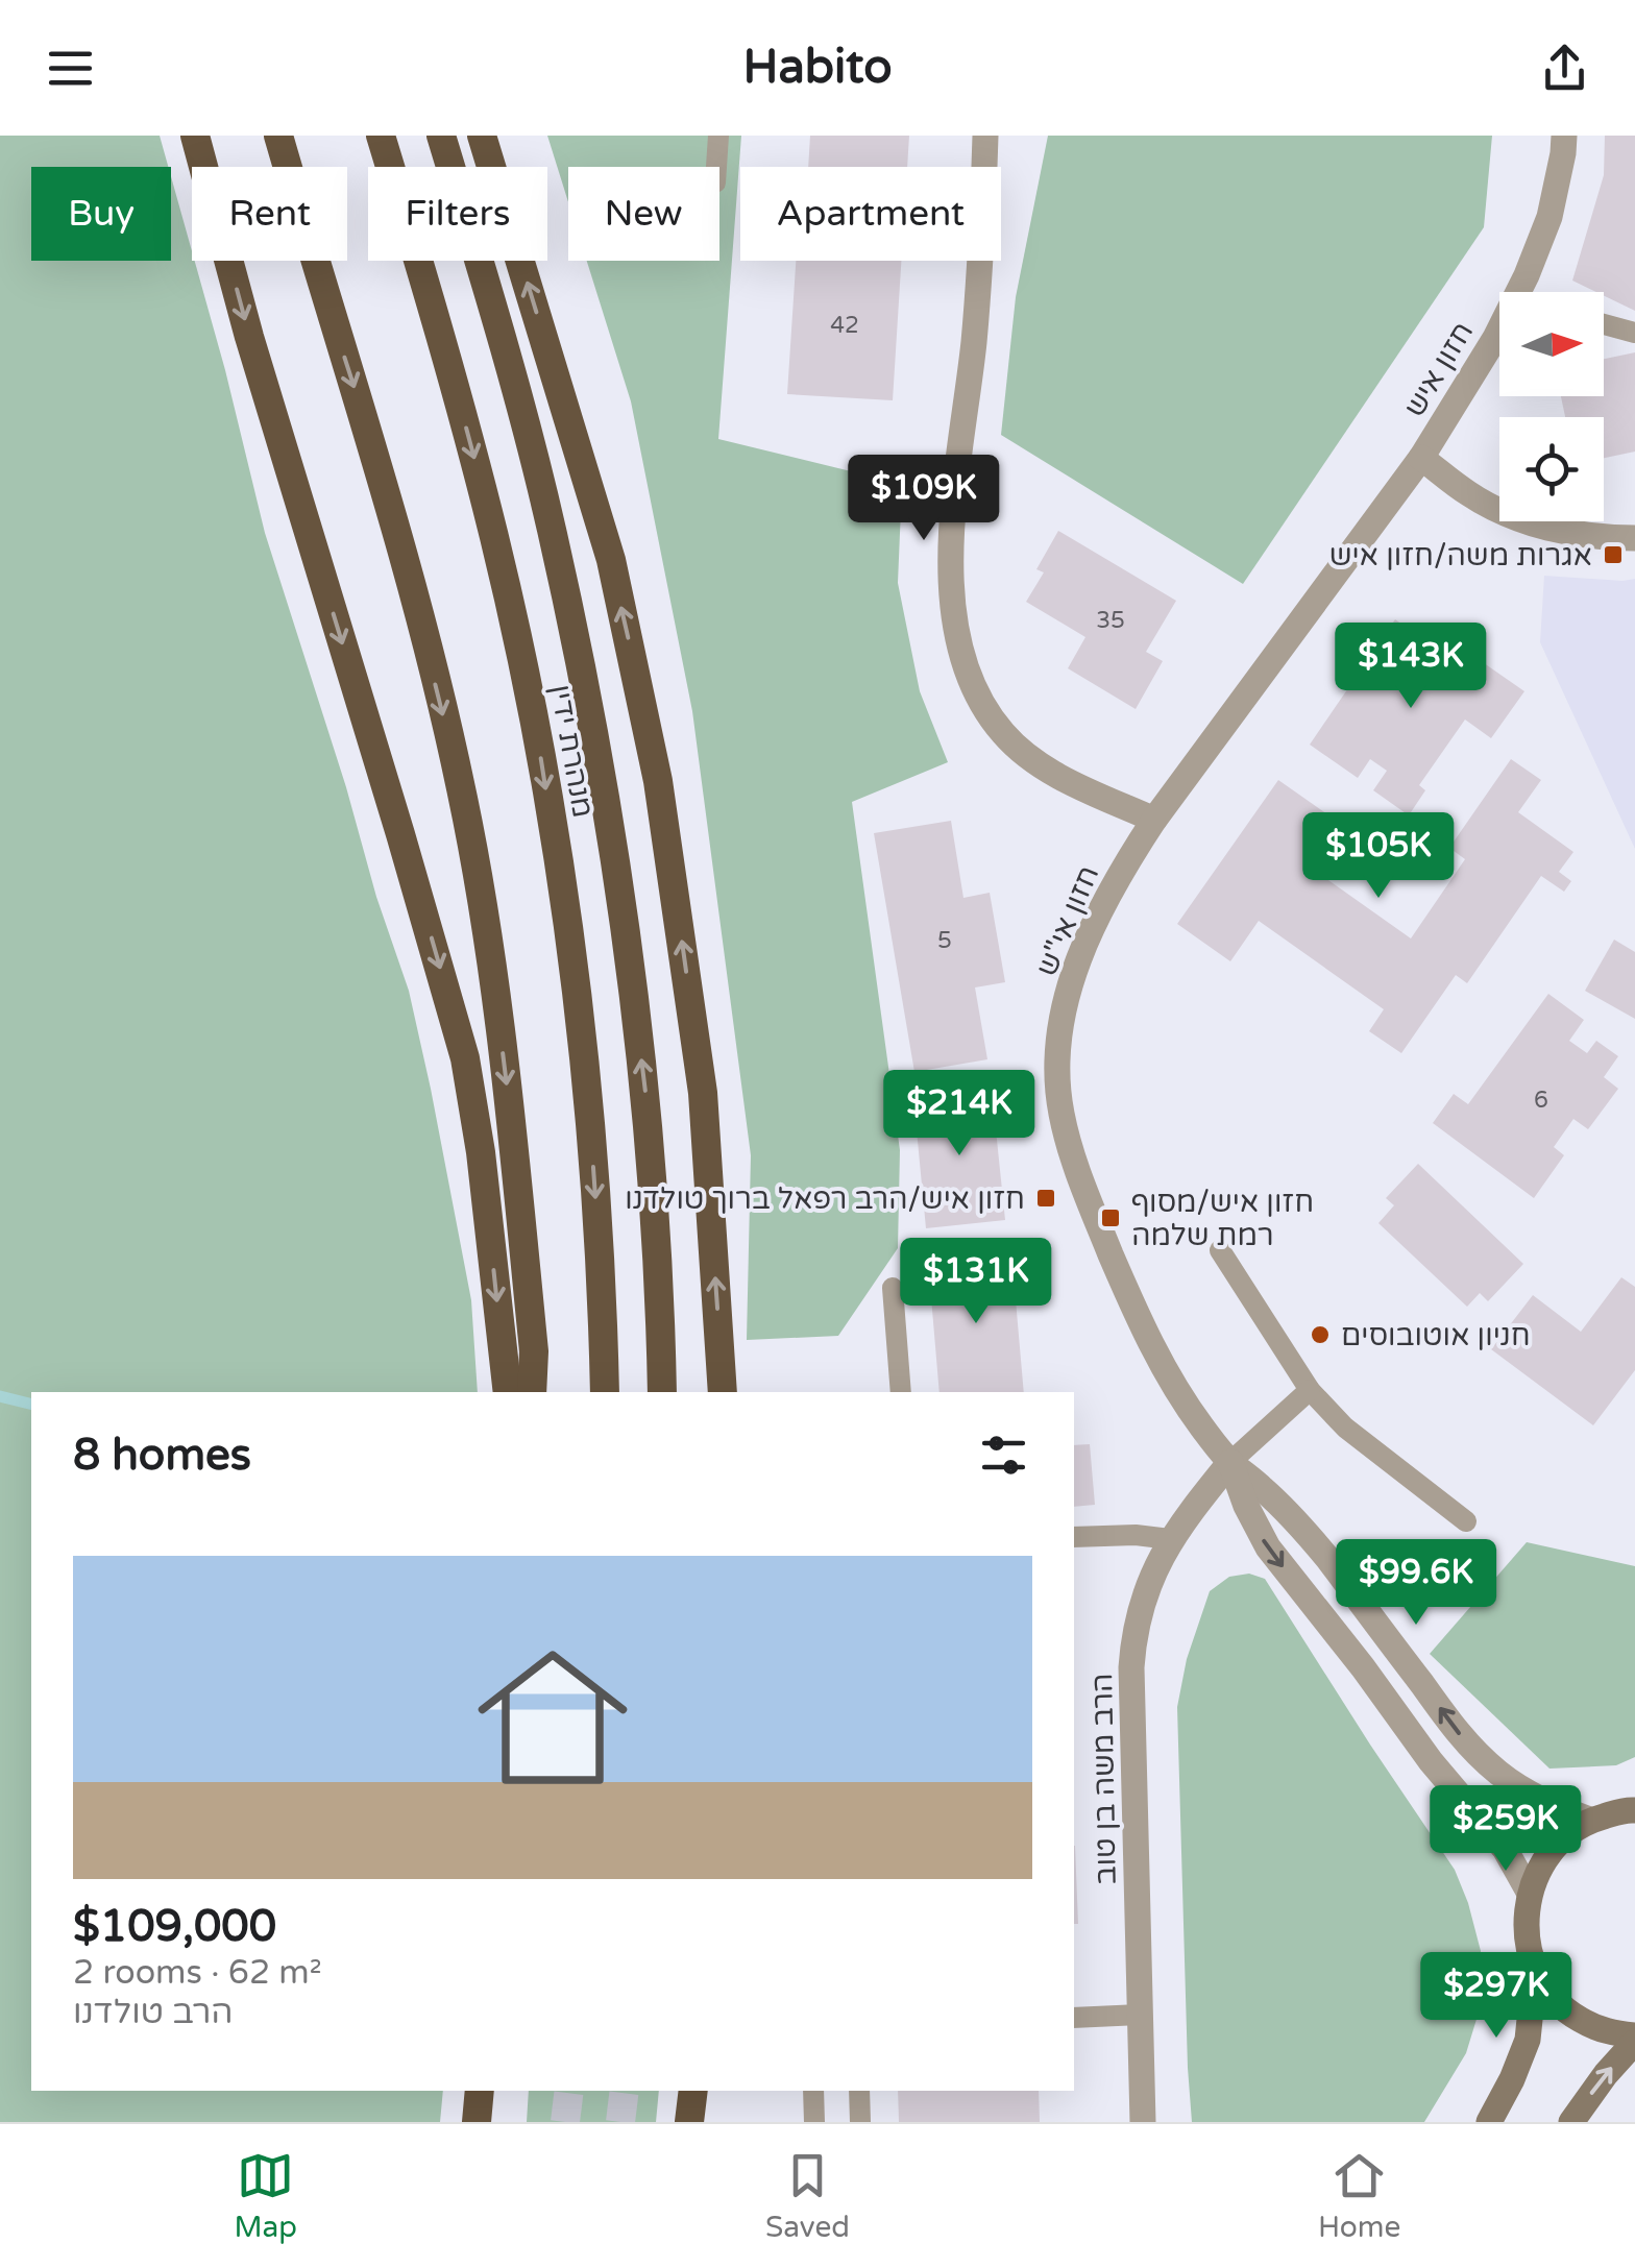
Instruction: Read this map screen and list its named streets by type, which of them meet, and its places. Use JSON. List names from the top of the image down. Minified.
{"streets":{"highway":["מנהרת ידין"],"street":["חזון איש","חזון אי\"ש","הרב משה בן טוב"]},"crossings":[["חזון איש","חזון אי\"ש"],["חזון אי\"ש","הרב משה בן טוב"]],"places":{"transit":["אגרות משה/חזון איש","חזון איש/הרב רפאל ברוך טולדנו","חזון איש/מסוף רמת שלמה"],"other":["חניון אוטובוסים"]},"house_numbers":["42","35","5","6"],"north":"right","page":{"header":"Habito","chip":["Buy","Rent","Filters","New","Apartment"],"price":["$109K","$143K","$105K","$214K","$131K","$99.6K","$259K","$297K"],"heading":"8 homes","list":[{"name":"$109,000","note":"2 rooms · 62 m² · הרב טולדנו"}],"tabs":["Map","Saved","Home"]}}
